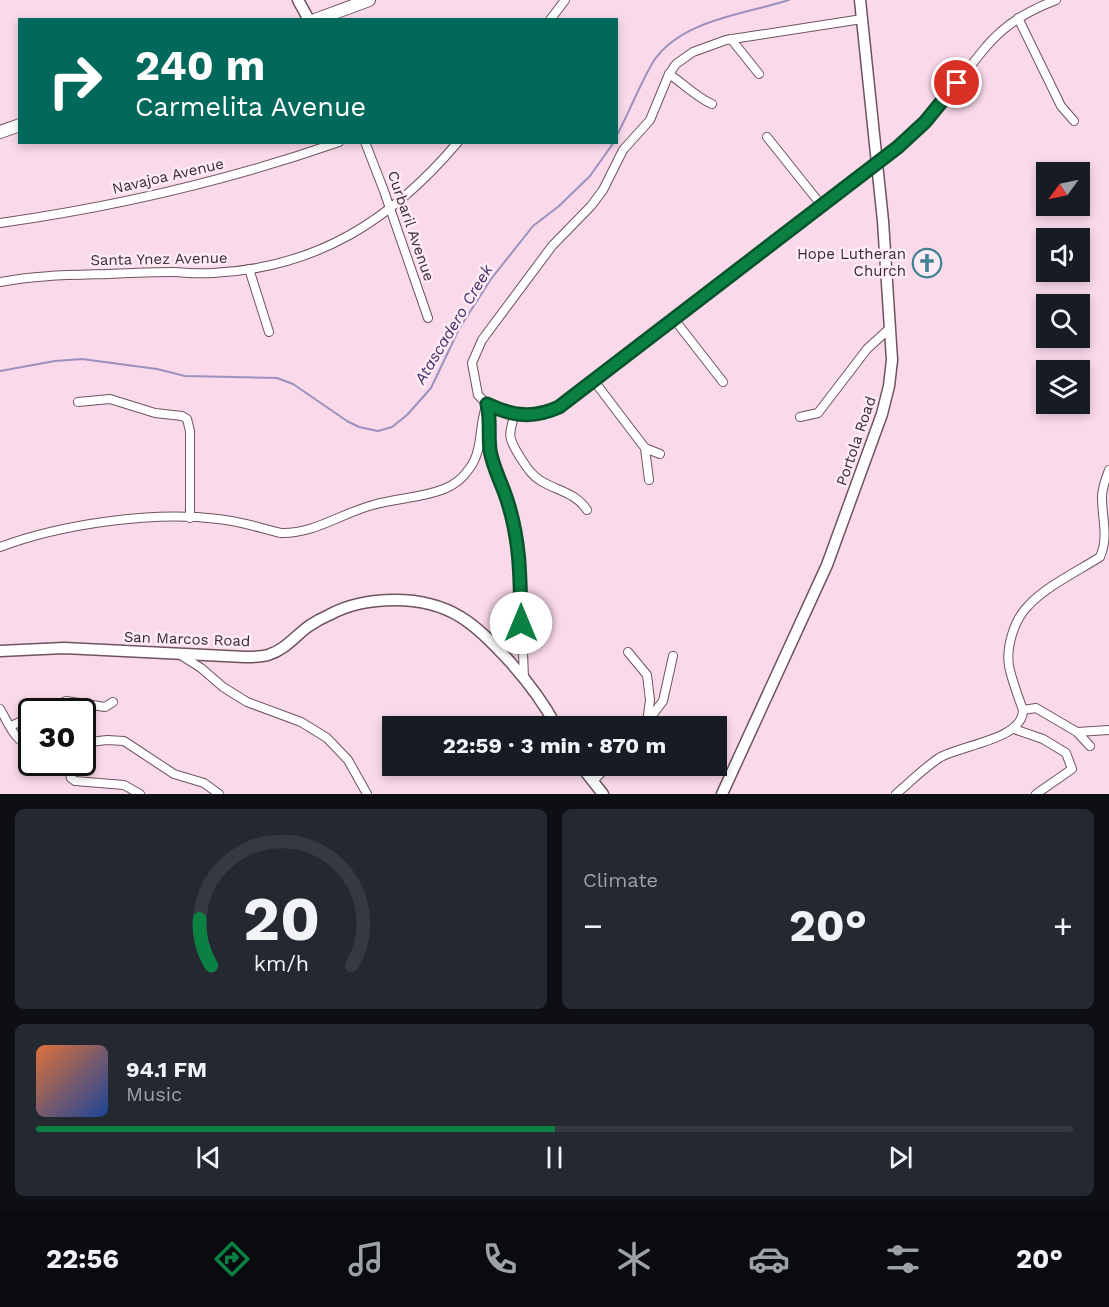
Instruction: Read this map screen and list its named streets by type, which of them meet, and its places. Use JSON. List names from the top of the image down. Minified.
{"streets":{"street":["Navajoa Avenue","Curbaril Avenue","Santa Ynez Avenue","Portola Road","San Marcos Road"]},"crossings":[["Curbaril Avenue","Santa Ynez Avenue"]],"water":["Atascadero Creek"],"places":{"church":["Hope Lutheran Church"]},"north":"bottom left","page":{"turn":["240 m","Carmelita Avenue"],"limit":"30","trip":"22:59 · 3 min · 870 m","tile":"Climate","heat":["−","20°","+"],"song":["94.1 FM","Music"],"tabs":["22:56","20°"],"gauge":["20","km/h"]}}
